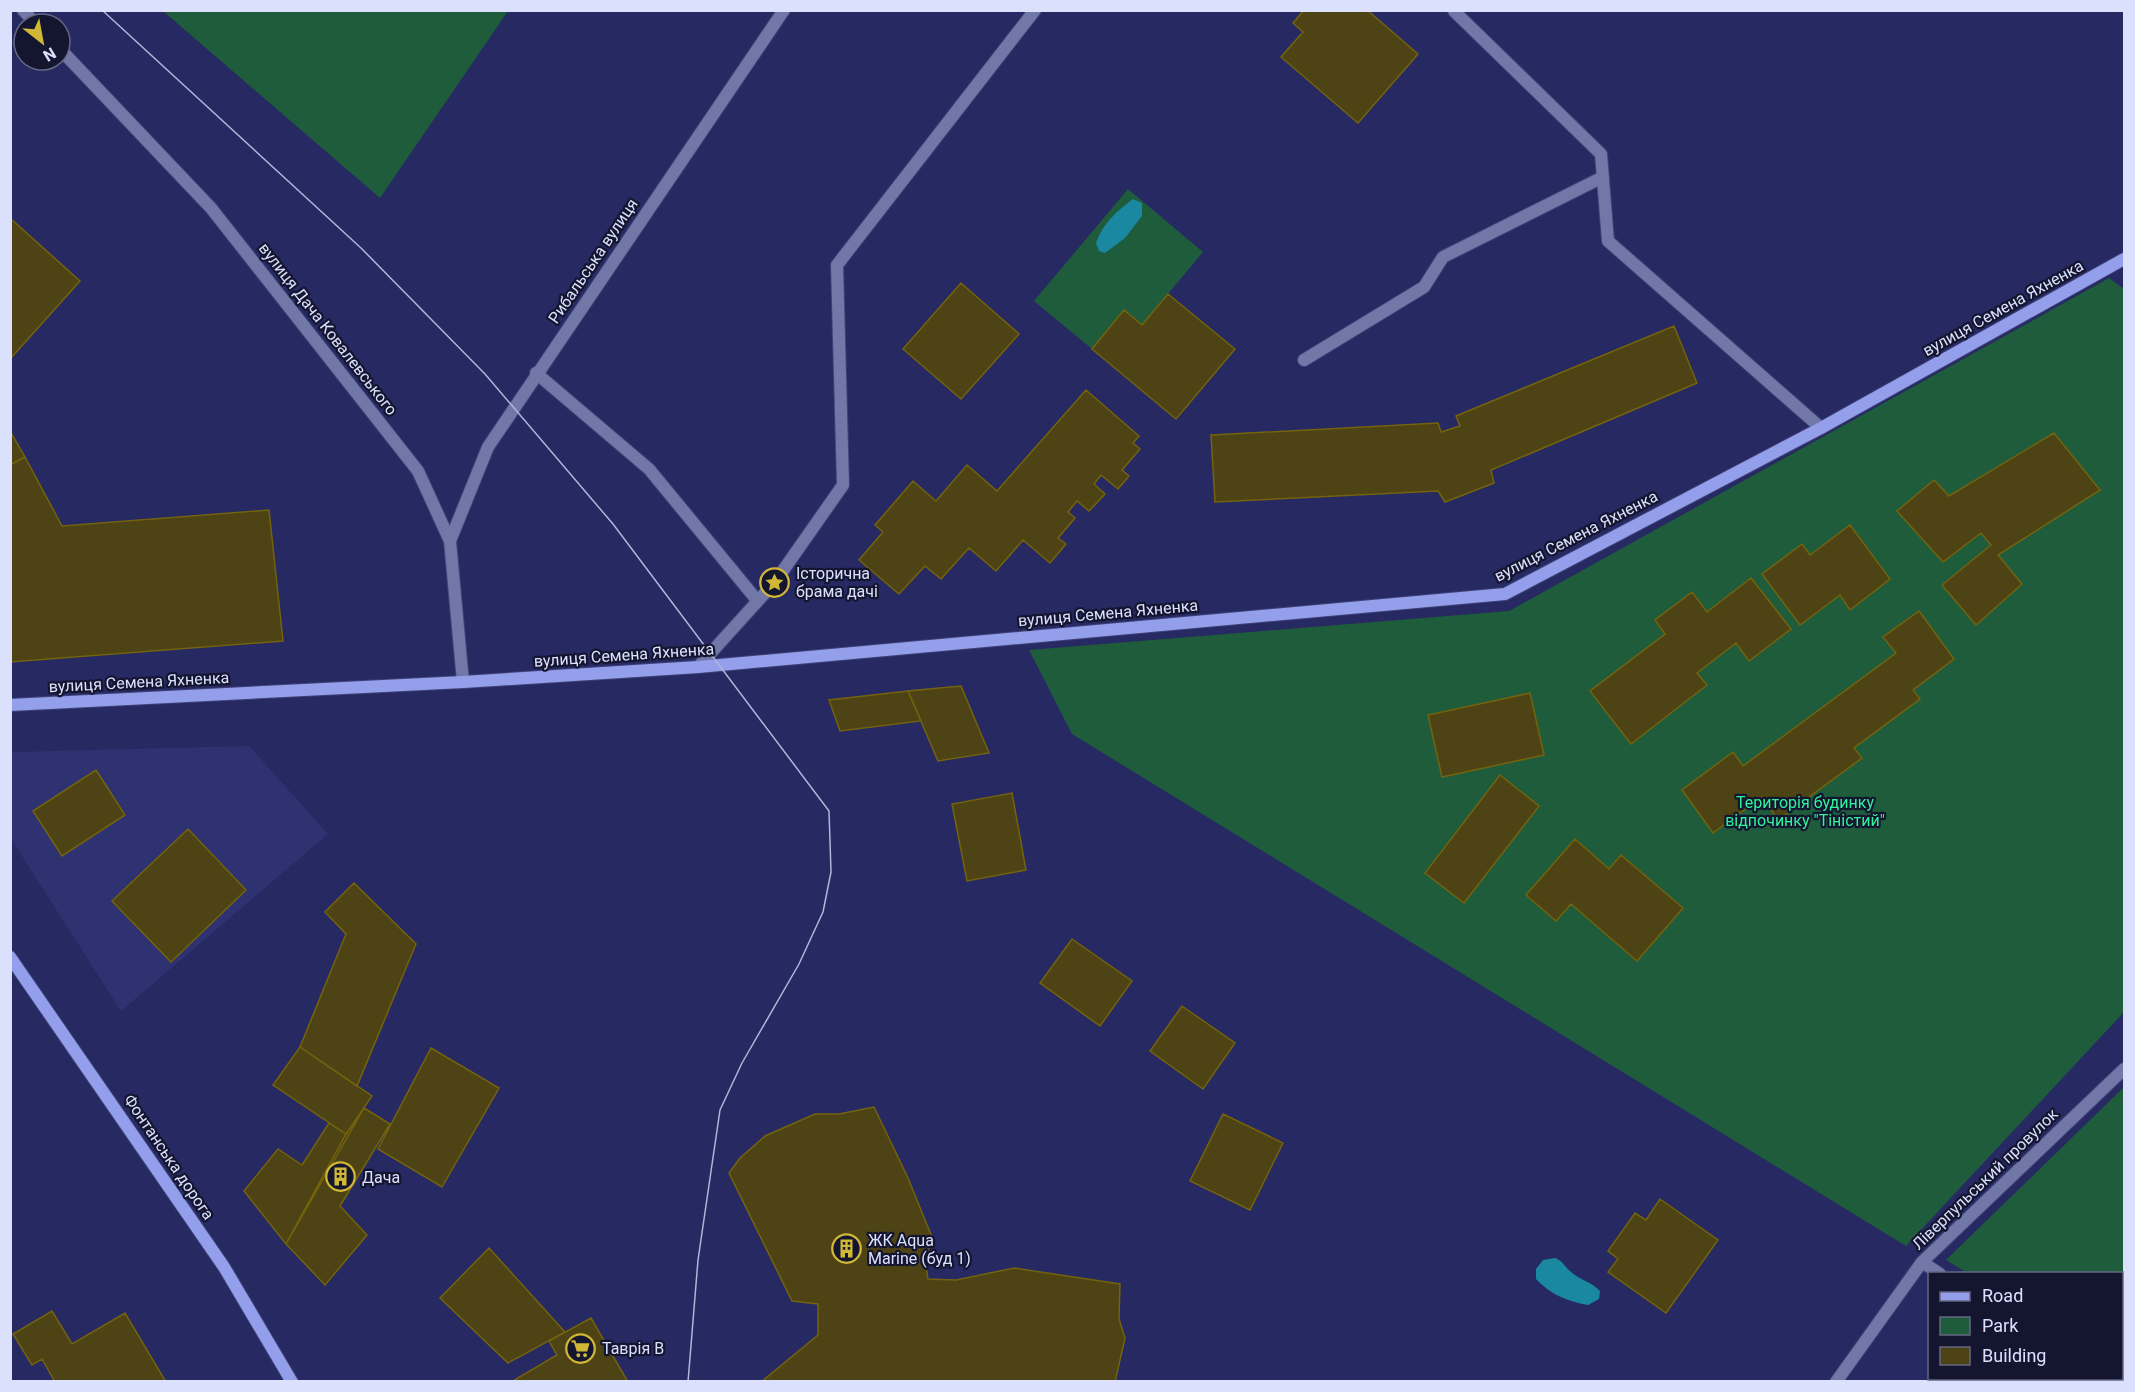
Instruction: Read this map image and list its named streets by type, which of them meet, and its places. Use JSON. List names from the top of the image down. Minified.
{"streets":{"street":["Рибальська вулиця","вулиця Семена Яхненка","вулиця Дача Ковалевського","Фонтанська дорога","Ліверпульський провулок"]},"crossings":[["Рибальська вулиця","вулиця Дача Ковалевського"],["вулиця Семена Яхненка","вулиця Дача Ковалевського"]],"parks":["Територія будинку відпочинку \"Тіністий\""],"places":{"place":["Історична брама дачі"],"building":["Дача","ЖК Aqua Marine (буд 1)"],"supermarket":["Таврія В"]},"legend":["Road","Park","Building"],"north":"bottom right"}
